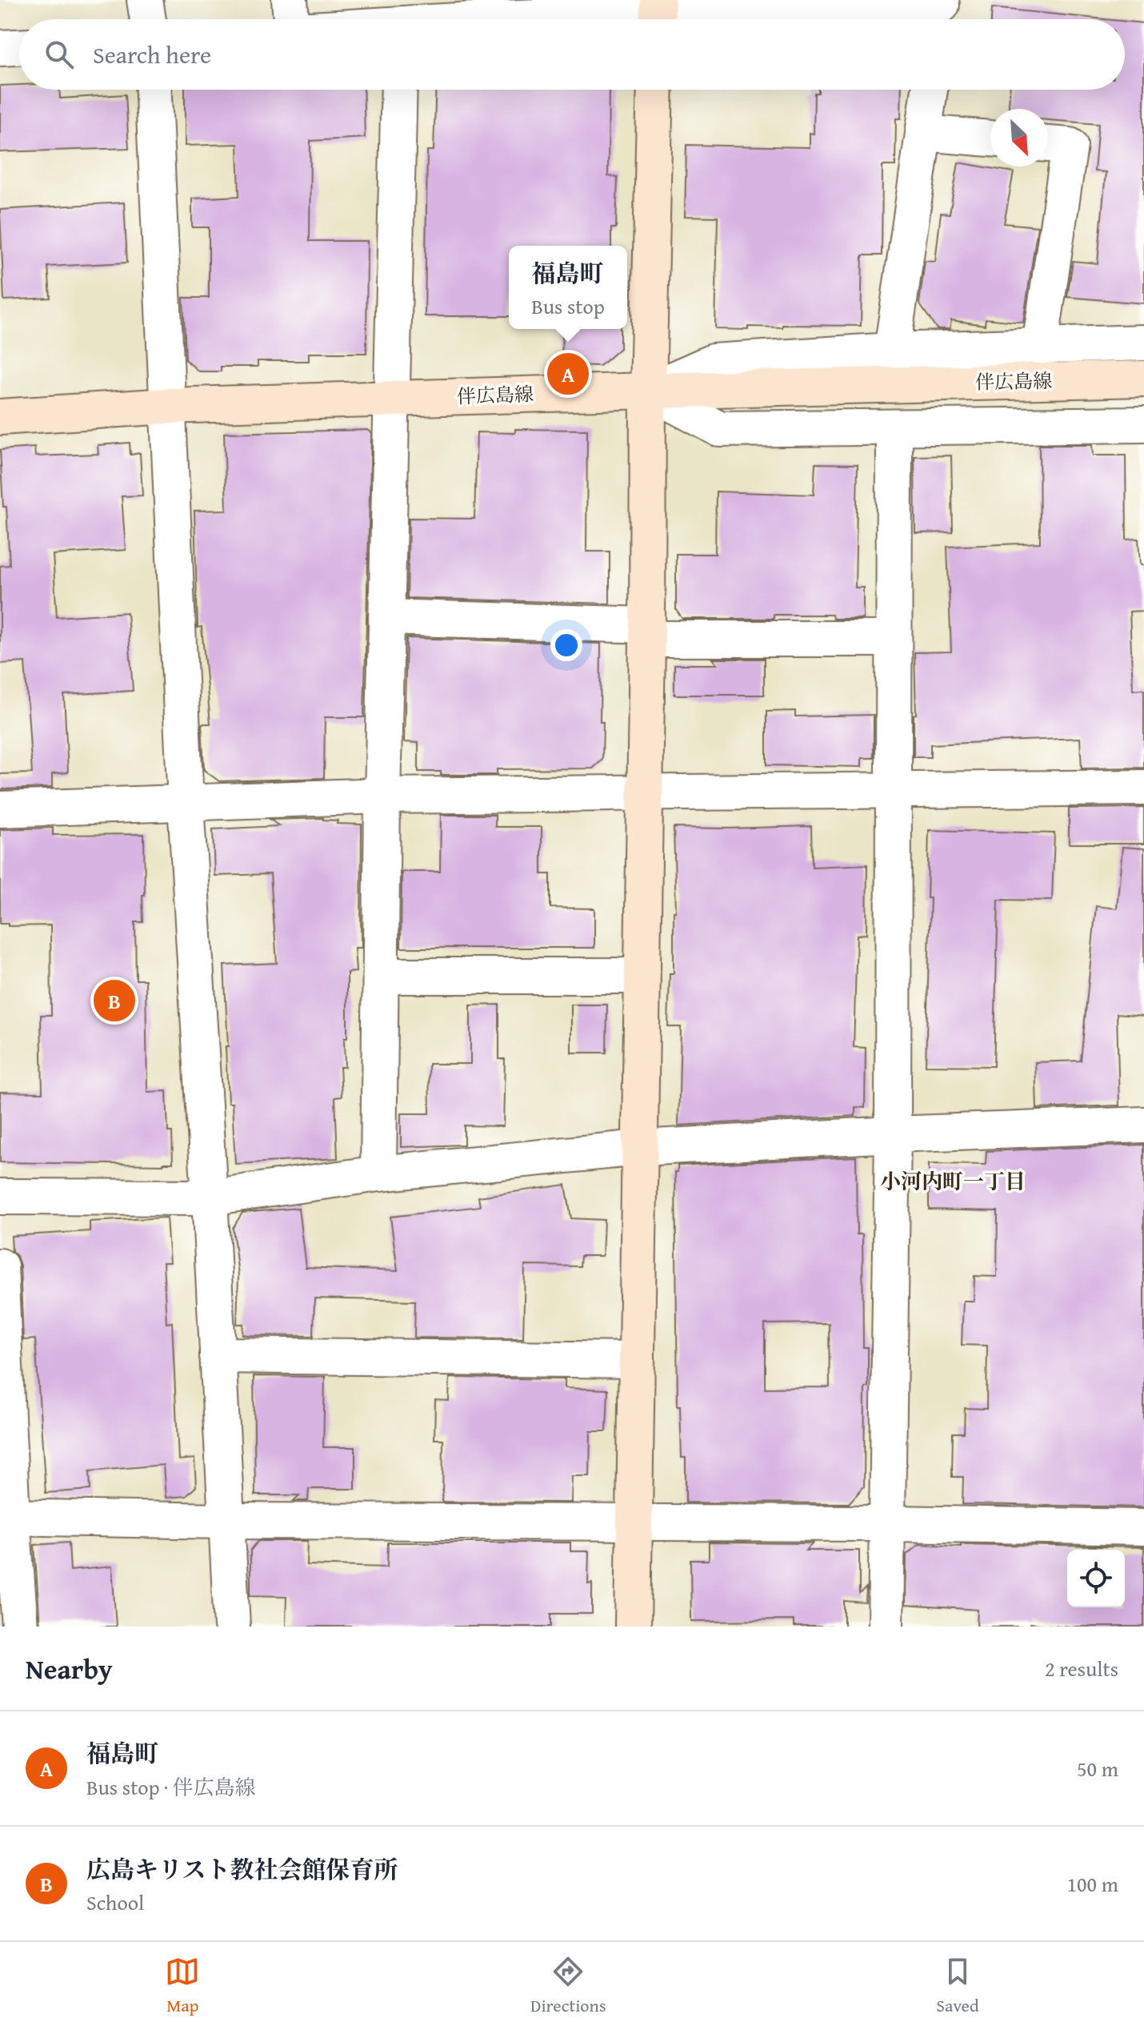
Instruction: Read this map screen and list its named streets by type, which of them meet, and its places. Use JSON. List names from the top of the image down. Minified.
{"streets":{"street":["伴広島線"]},"districts":["小河内町一丁目"],"north":"bottom right","page":{"search":"Search here","popup":["福島町","Bus stop"],"pins":["A","B"],"heading":["Nearby","2 results"],"list":[{"mark":"A","name":"福島町","note":"Bus stop · 伴広島線","value":"50 m"},{"mark":"B","name":"広島キリスト教社会館保育所","note":"School","value":"100 m"}],"nav":["Map","Directions","Saved"]}}
